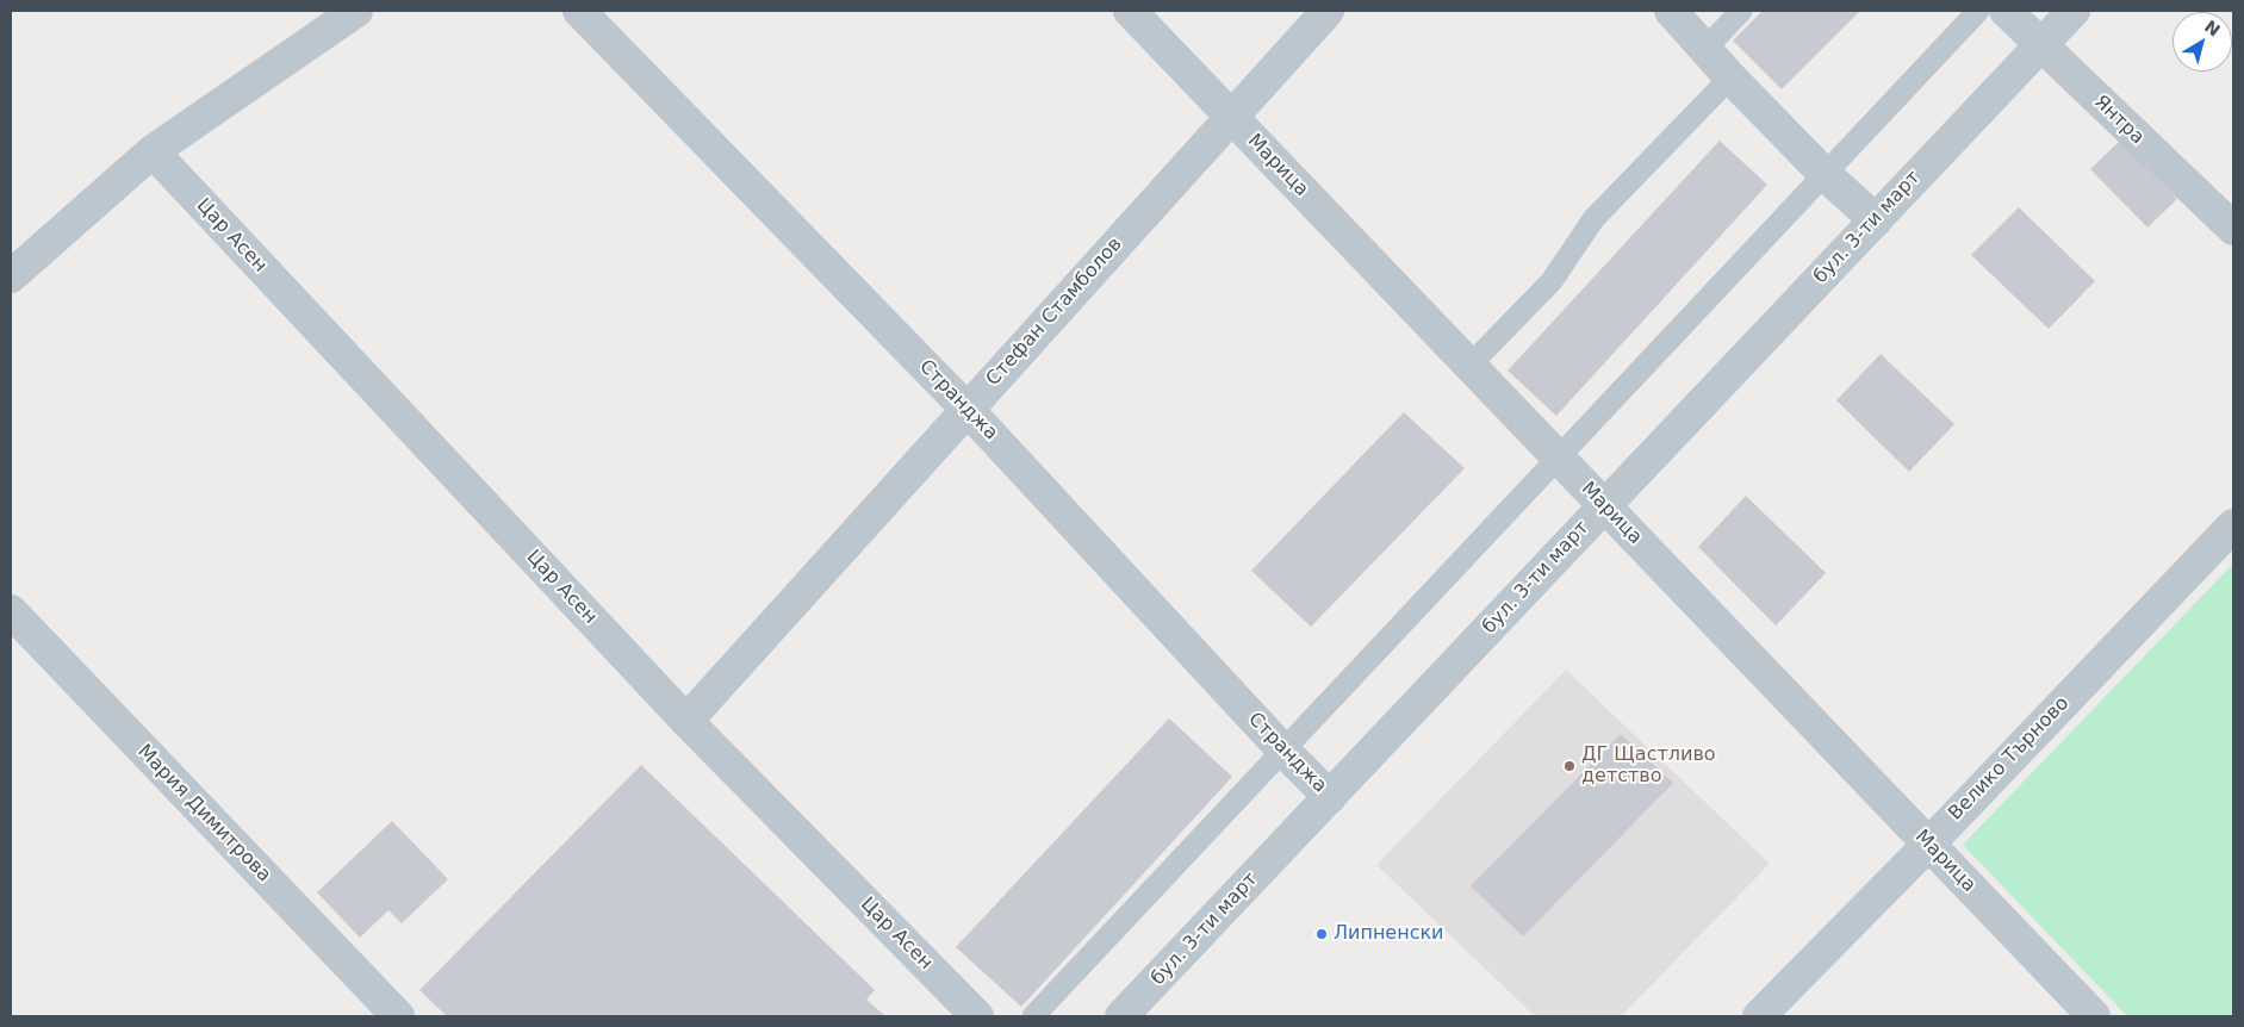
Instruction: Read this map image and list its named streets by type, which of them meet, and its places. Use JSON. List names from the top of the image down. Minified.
{"streets":{"street":["Янтра","Марица","бул. 3-ти март","Цар Асен","Стефан Стамболов","Странджа","Велико Търново","Мария Димитрова"]},"crossings":[["Янтра","бул. 3-ти март"],["Марица","бул. 3-ти март"],["Марица","Стефан Стамболов"],["Марица","Велико Търново"],["бул. 3-ти март","Странджа"],["Цар Асен","Стефан Стамболов"],["Стефан Стамболов","Странджа"]],"places":["ДГ Щастливо детство","Липненски"],"north":"top right"}
